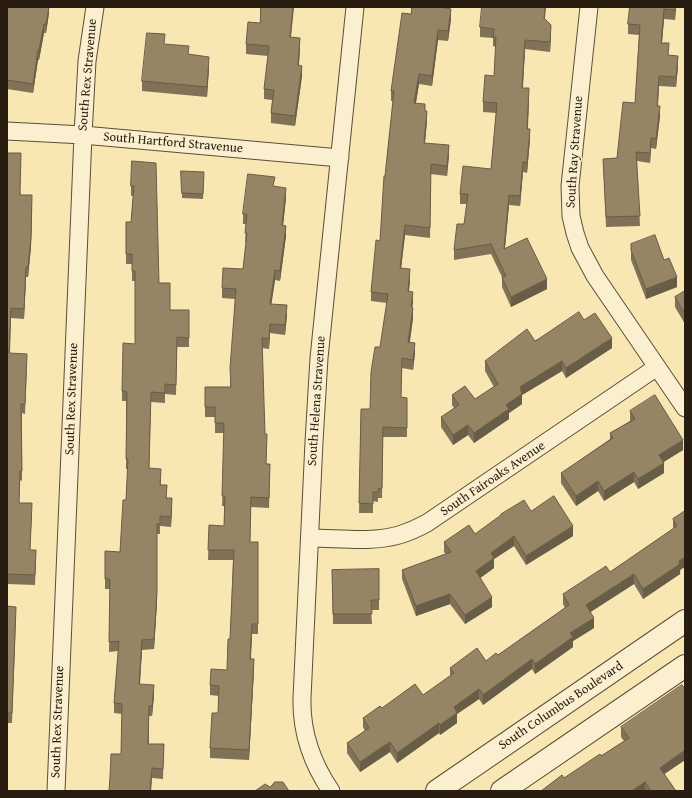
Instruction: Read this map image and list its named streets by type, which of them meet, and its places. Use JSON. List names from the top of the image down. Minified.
{"streets":{"street":["South Rex Stravenue","South Hartford Stravenue","South Ray Stravenue","South Helena Stravenue","South Fairoaks Avenue","South Columbus Boulevard"]},"crossings":[["South Rex Stravenue","South Hartford Stravenue"],["South Hartford Stravenue","South Helena Stravenue"],["South Ray Stravenue","South Fairoaks Avenue"],["South Helena Stravenue","South Fairoaks Avenue"]]}
